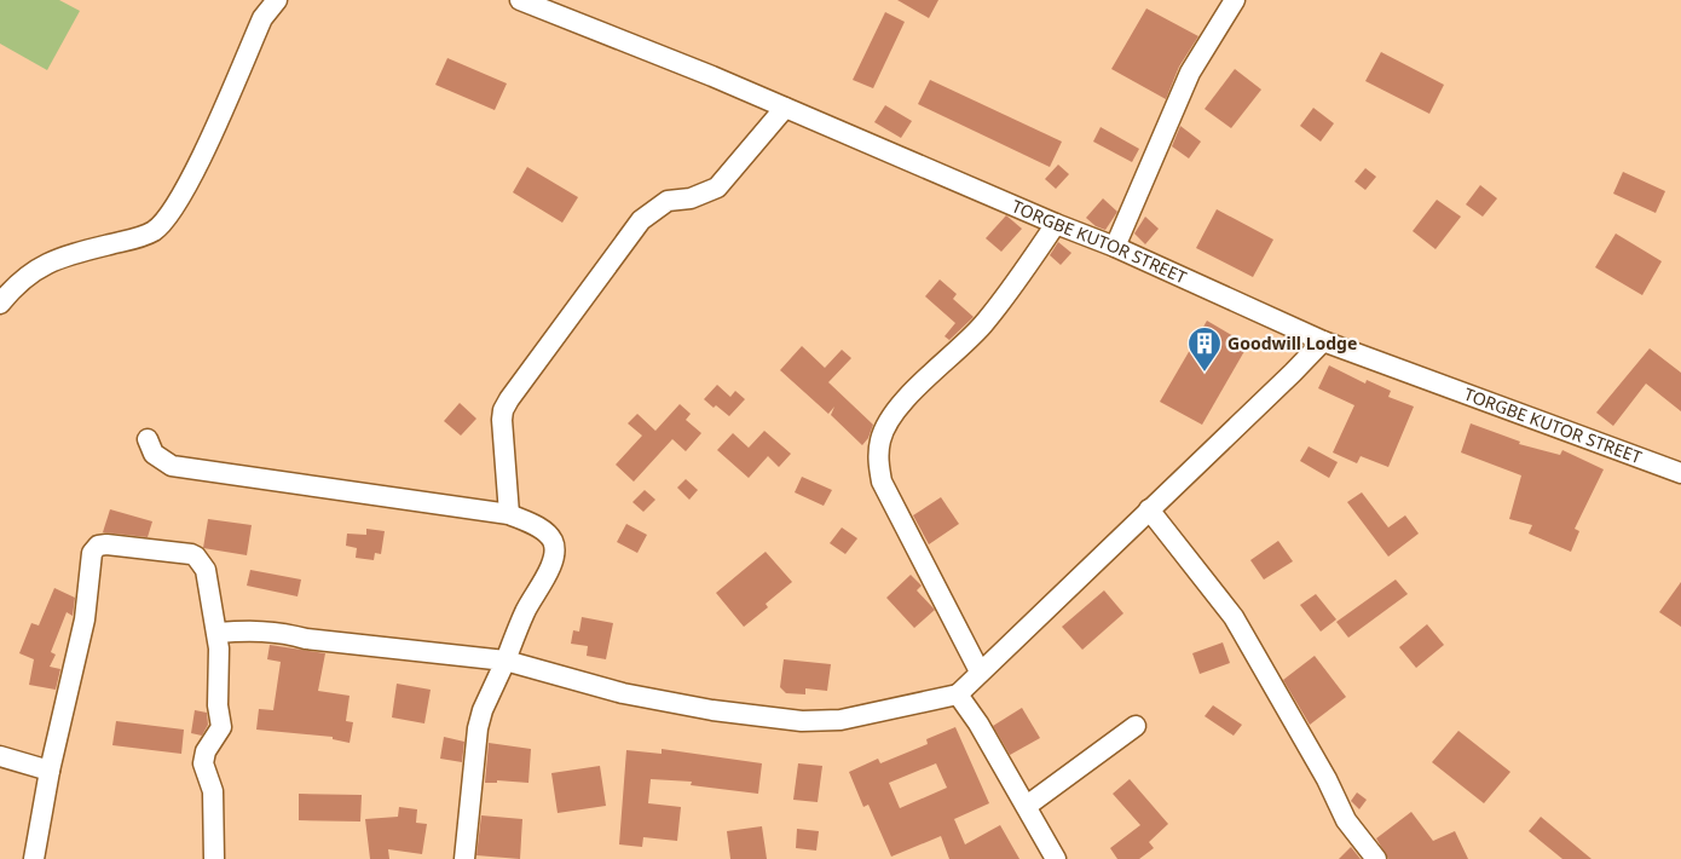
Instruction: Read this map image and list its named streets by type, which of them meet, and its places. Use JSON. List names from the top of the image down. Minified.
{"streets":{"street":["TORGBE KUTOR STREET"]},"places":{"building":["Goodwill Lodge"]}}
